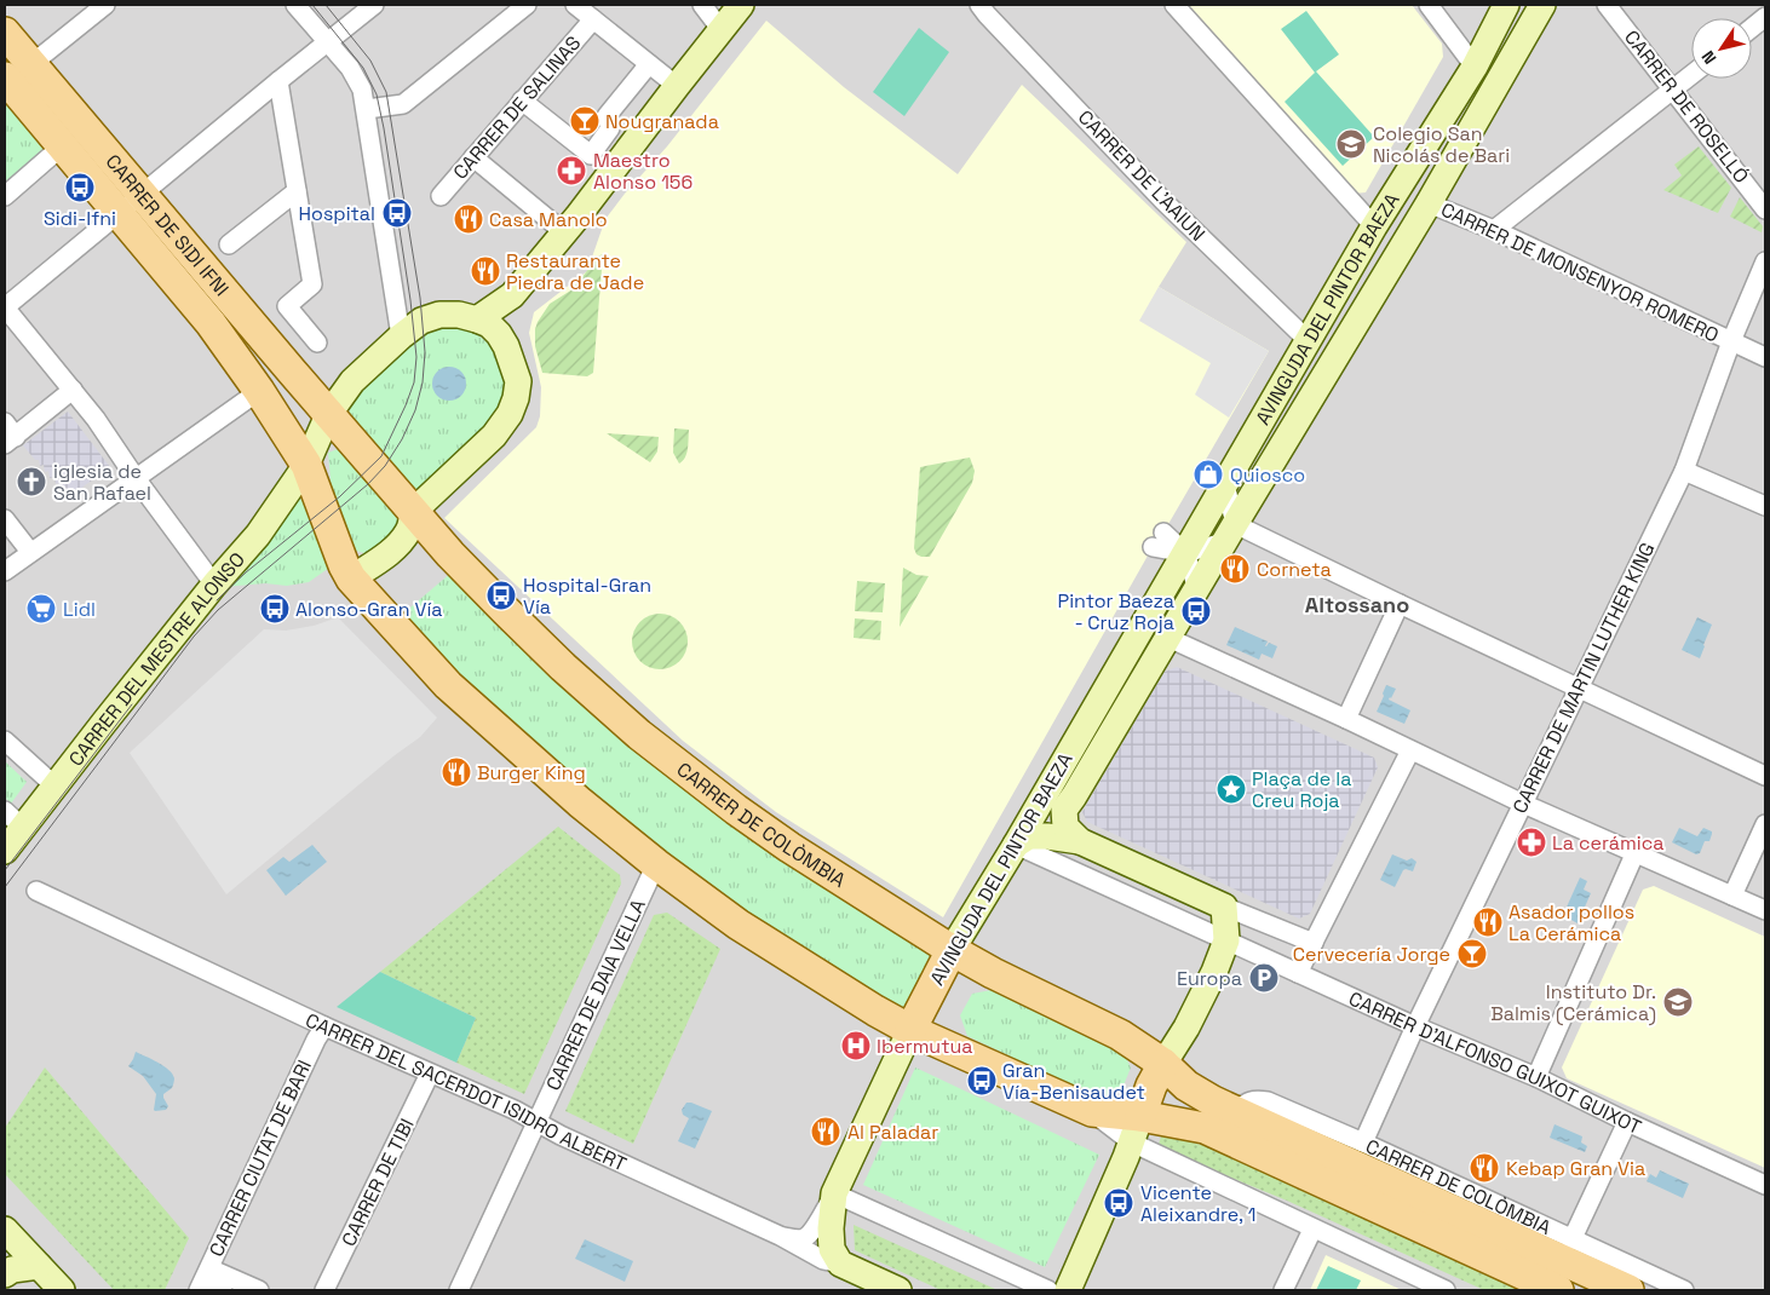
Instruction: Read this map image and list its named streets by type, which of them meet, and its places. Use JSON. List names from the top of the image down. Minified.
{"streets":{"main road":["CARRER DE SIDI IFNI","AVINGUDA DEL PINTOR BAEZA","CARRER DE COLÒMBIA"],"street":["CARRER DE ROSELLÓ","CARRER DE SALINAS","CARRER DE L'AAIUN","CARRER DE MONSENYOR ROMERO","CARRER DEL MESTRE ALONSO","CARRER DE MARTIN LUTHER KING","CARRER DE DAIA VELLA","CARRER D'ALFONSO GUIXOT GUIXOT","CARRER DEL SACERDOT ISIDRO ALBERT","CARRER CIUTAT DE BARI","CARRER DE TIBI"]},"crossings":[["CARRER DE L'AAIUN","AVINGUDA DEL PINTOR BAEZA"],["CARRER DE SIDI IFNI","CARRER DEL MESTRE ALONSO"],["CARRER DE SIDI IFNI","CARRER DE COLÒMBIA"],["CARRER DE MONSENYOR ROMERO","AVINGUDA DEL PINTOR BAEZA"],["CARRER DE MONSENYOR ROMERO","CARRER DE MARTIN LUTHER KING"],["AVINGUDA DEL PINTOR BAEZA","CARRER DE COLÒMBIA"],["AVINGUDA DEL PINTOR BAEZA","CARRER D'ALFONSO GUIXOT GUIXOT"],["AVINGUDA DEL PINTOR BAEZA","CARRER DEL SACERDOT ISIDRO ALBERT"],["CARRER DEL MESTRE ALONSO","CARRER DE COLÒMBIA"],["CARRER DE MARTIN LUTHER KING","CARRER DE COLÒMBIA"],["CARRER DE MARTIN LUTHER KING","CARRER D'ALFONSO GUIXOT GUIXOT"],["CARRER DE DAIA VELLA","CARRER DEL SACERDOT ISIDRO ALBERT"],["CARRER DEL SACERDOT ISIDRO ALBERT","CARRER CIUTAT DE BARI"],["CARRER DEL SACERDOT ISIDRO ALBERT","CARRER DE TIBI"]],"districts":["Altossano"],"places":{"bar":["Nougranada","Cervecería Jorge"],"school or university":["Colegio San Nicolás de Bari","Instituto Dr. Balmis (Cerámica)"],"pharmacy":["Maestro Alonso 156","La cerámica"],"bus stop":["Sidi-Ifni","Hospital","Hospital-Gran Vía","Alonso-Gran Vía","Pintor Baeza - Cruz Roja","Gran Vía-Benisaudet","Vicente Aleixandre, 1"],"restaurant":["Casa Manolo","Restaurante Piedra de Jade","Corneta","Burger King","Asador pollos La Cerámica","Al Paladar","Kebap Gran Via"],"shop":["Quiosco"],"church":["iglesia de San Rafael"],"supermarket":["Lidl"],"place":["Plaça de la Creu Roja"],"parking":["Europa"],"hospital":["Ibermutua"]},"north":"bottom left"}
